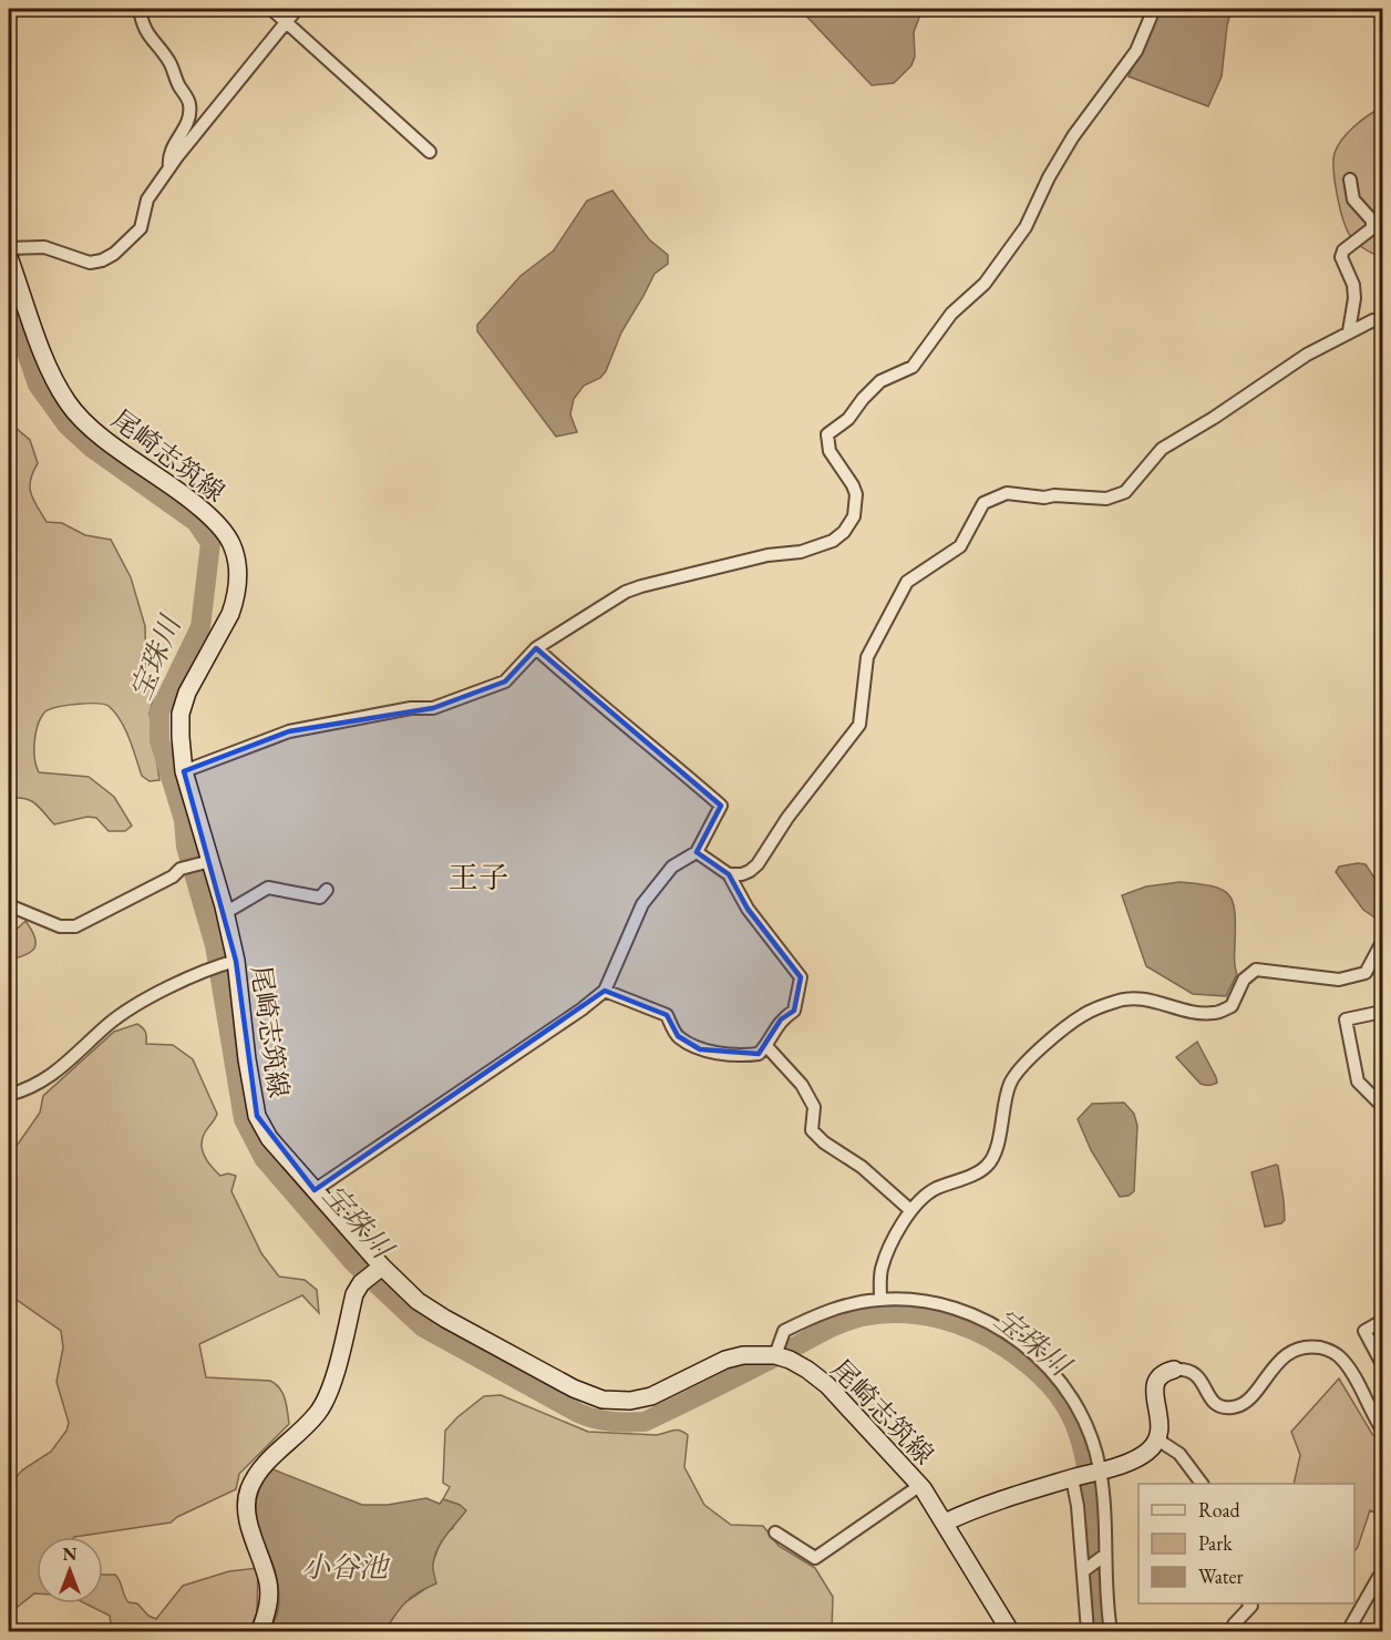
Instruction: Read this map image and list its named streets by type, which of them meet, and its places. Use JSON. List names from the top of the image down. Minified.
{"streets":{"main road":["尾崎志筑線"]},"districts":["王子"],"water":["宝珠川","小谷池"],"legend":["Road","Park","Water"],"north":"top"}
